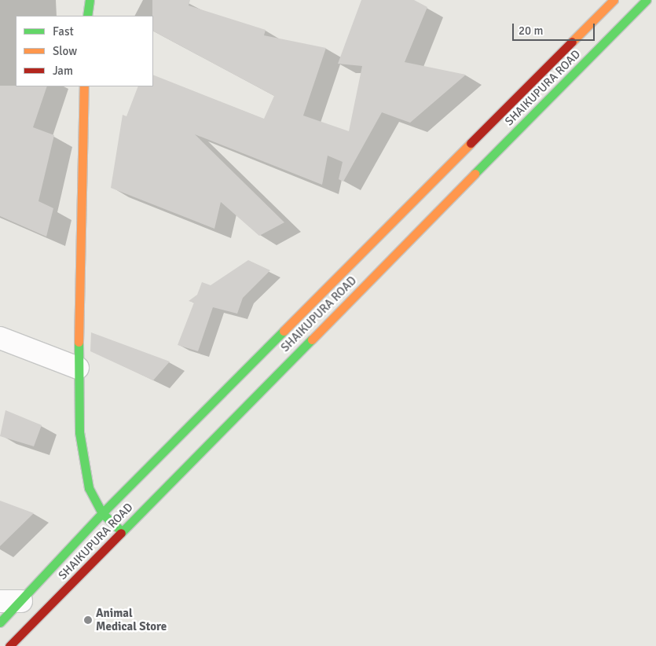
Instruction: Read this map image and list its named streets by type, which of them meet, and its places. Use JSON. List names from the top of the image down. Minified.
{"streets":{"main road":["SHAIKUPURA ROAD"]},"places":["Animal Medical Store"],"legend":["Fast","Slow","Jam"],"scale_bar":"20 m"}
